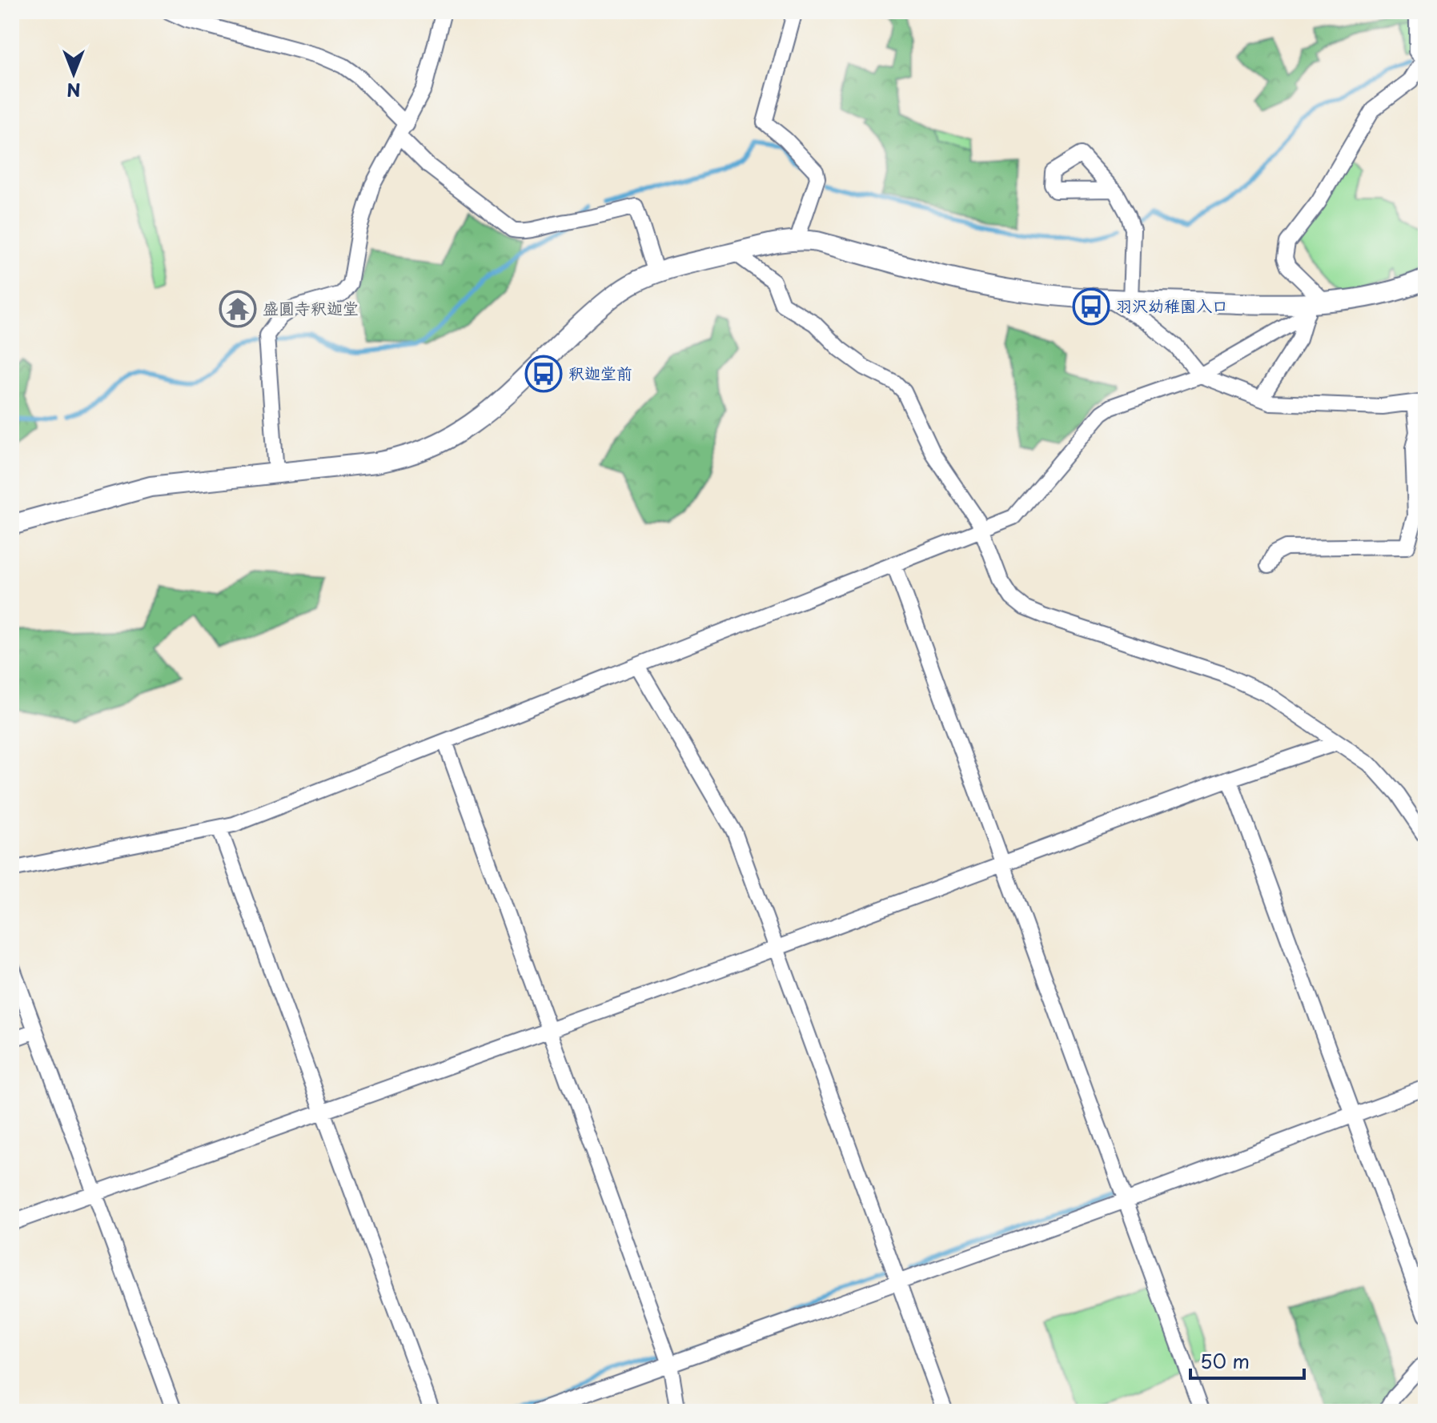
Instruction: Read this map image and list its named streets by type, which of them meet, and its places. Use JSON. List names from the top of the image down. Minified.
{"places":{"bus stop":["羽沢幼稚園入口","釈迦堂前"],"temple":["盛圓寺釈迦堂"]},"scale_bar":"50 m","north":"bottom"}
